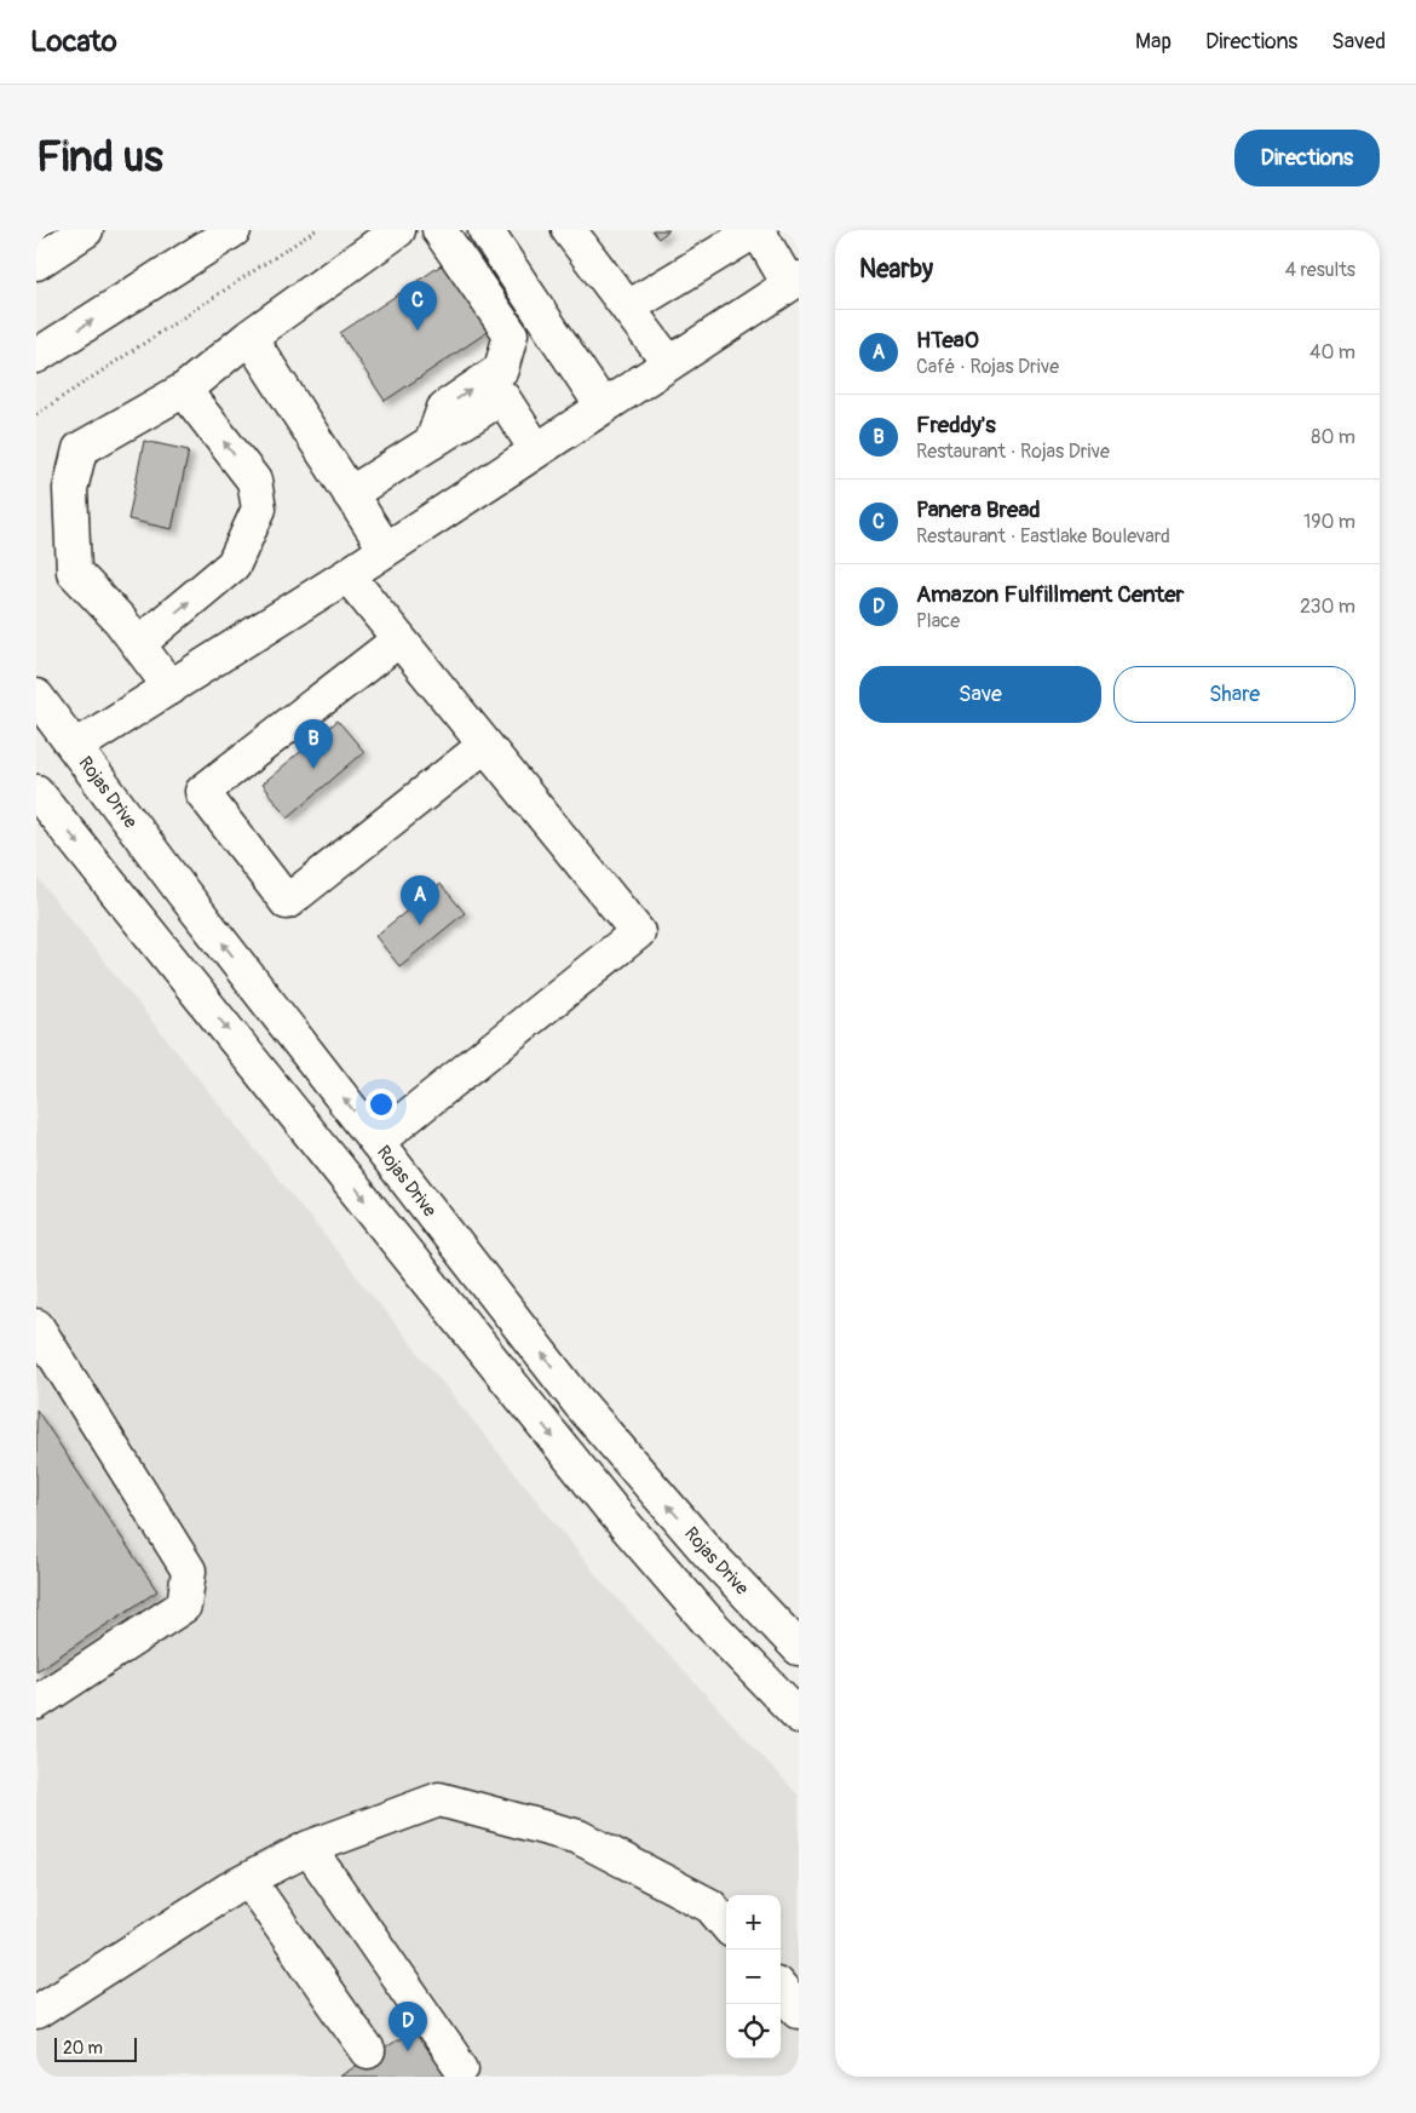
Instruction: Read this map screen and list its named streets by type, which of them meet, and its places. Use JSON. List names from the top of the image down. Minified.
{"streets":{"main road":["Rojas Drive"]},"scale_bar":"20 m","page":{"header":"Locato","nav":["Map","Directions","Saved"],"buttons":["Directions",["Save","Share"]],"title":"Find us","heading":["Nearby","4 results"],"pins":["C","B","A","D"],"list":[{"mark":"A","name":"HTeaO","note":"Café · Rojas Drive","value":"40 m"},{"mark":"B","name":"Freddy's","note":"Restaurant · Rojas Drive","value":"80 m"},{"mark":"C","name":"Panera Bread","note":"Restaurant · Eastlake Boulevard","value":"190 m"},{"mark":"D","name":"Amazon Fulfillment Center","note":"Place","value":"230 m"}],"map_buttons":["+","−"],"scale":"20 m"}}
